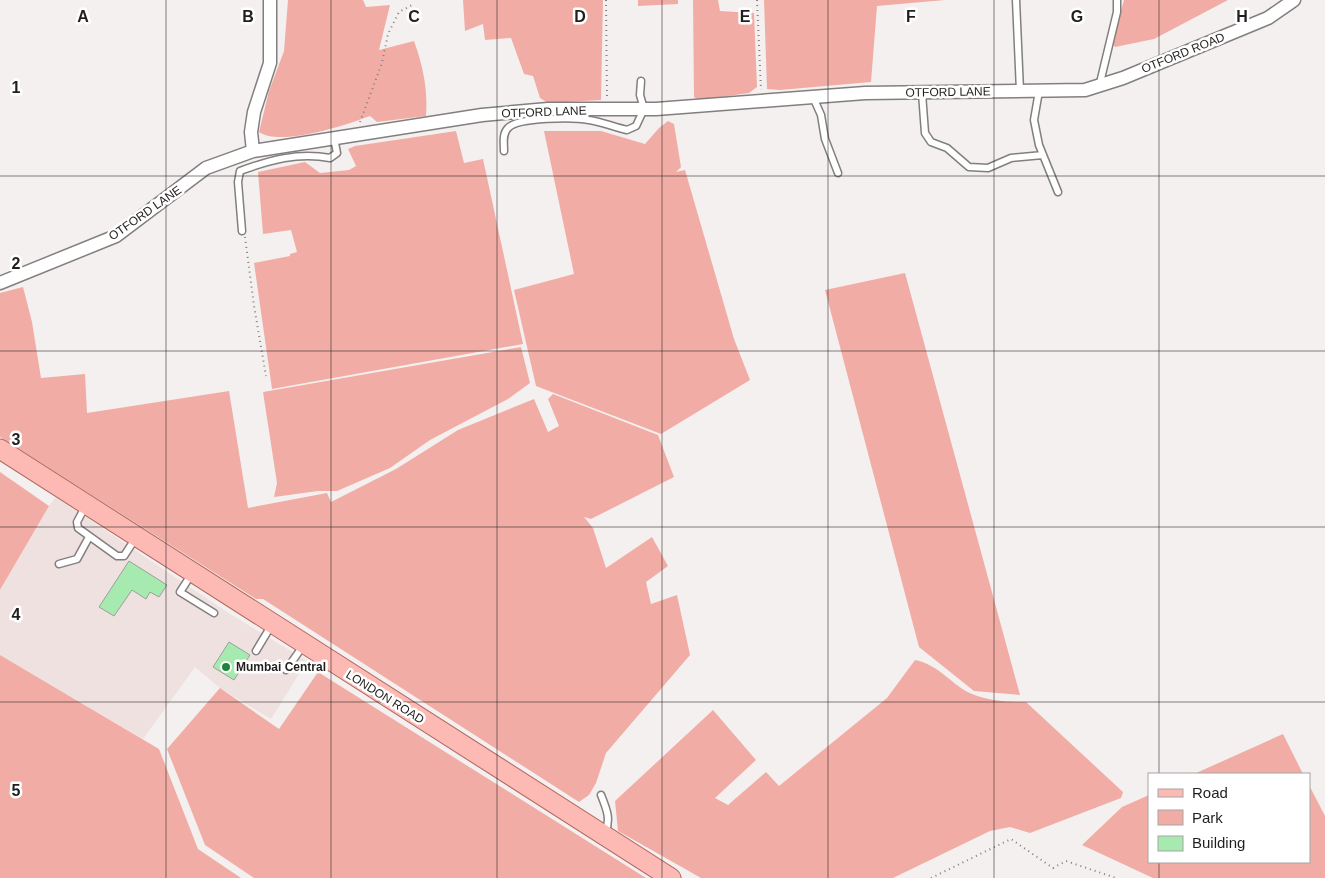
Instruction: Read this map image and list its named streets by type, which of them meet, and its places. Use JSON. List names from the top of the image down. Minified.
{"streets":{"main road":["LONDON ROAD"],"street":["OTFORD ROAD","OTFORD LANE"]},"crossings":[["OTFORD ROAD","OTFORD LANE"]],"places":["Mumbai Central"],"legend":["Road","Park","Building"],"grid":{"columns":["A","B","C","D","E","F","G","H"],"rows":["1","2","3","4","5"]}}
